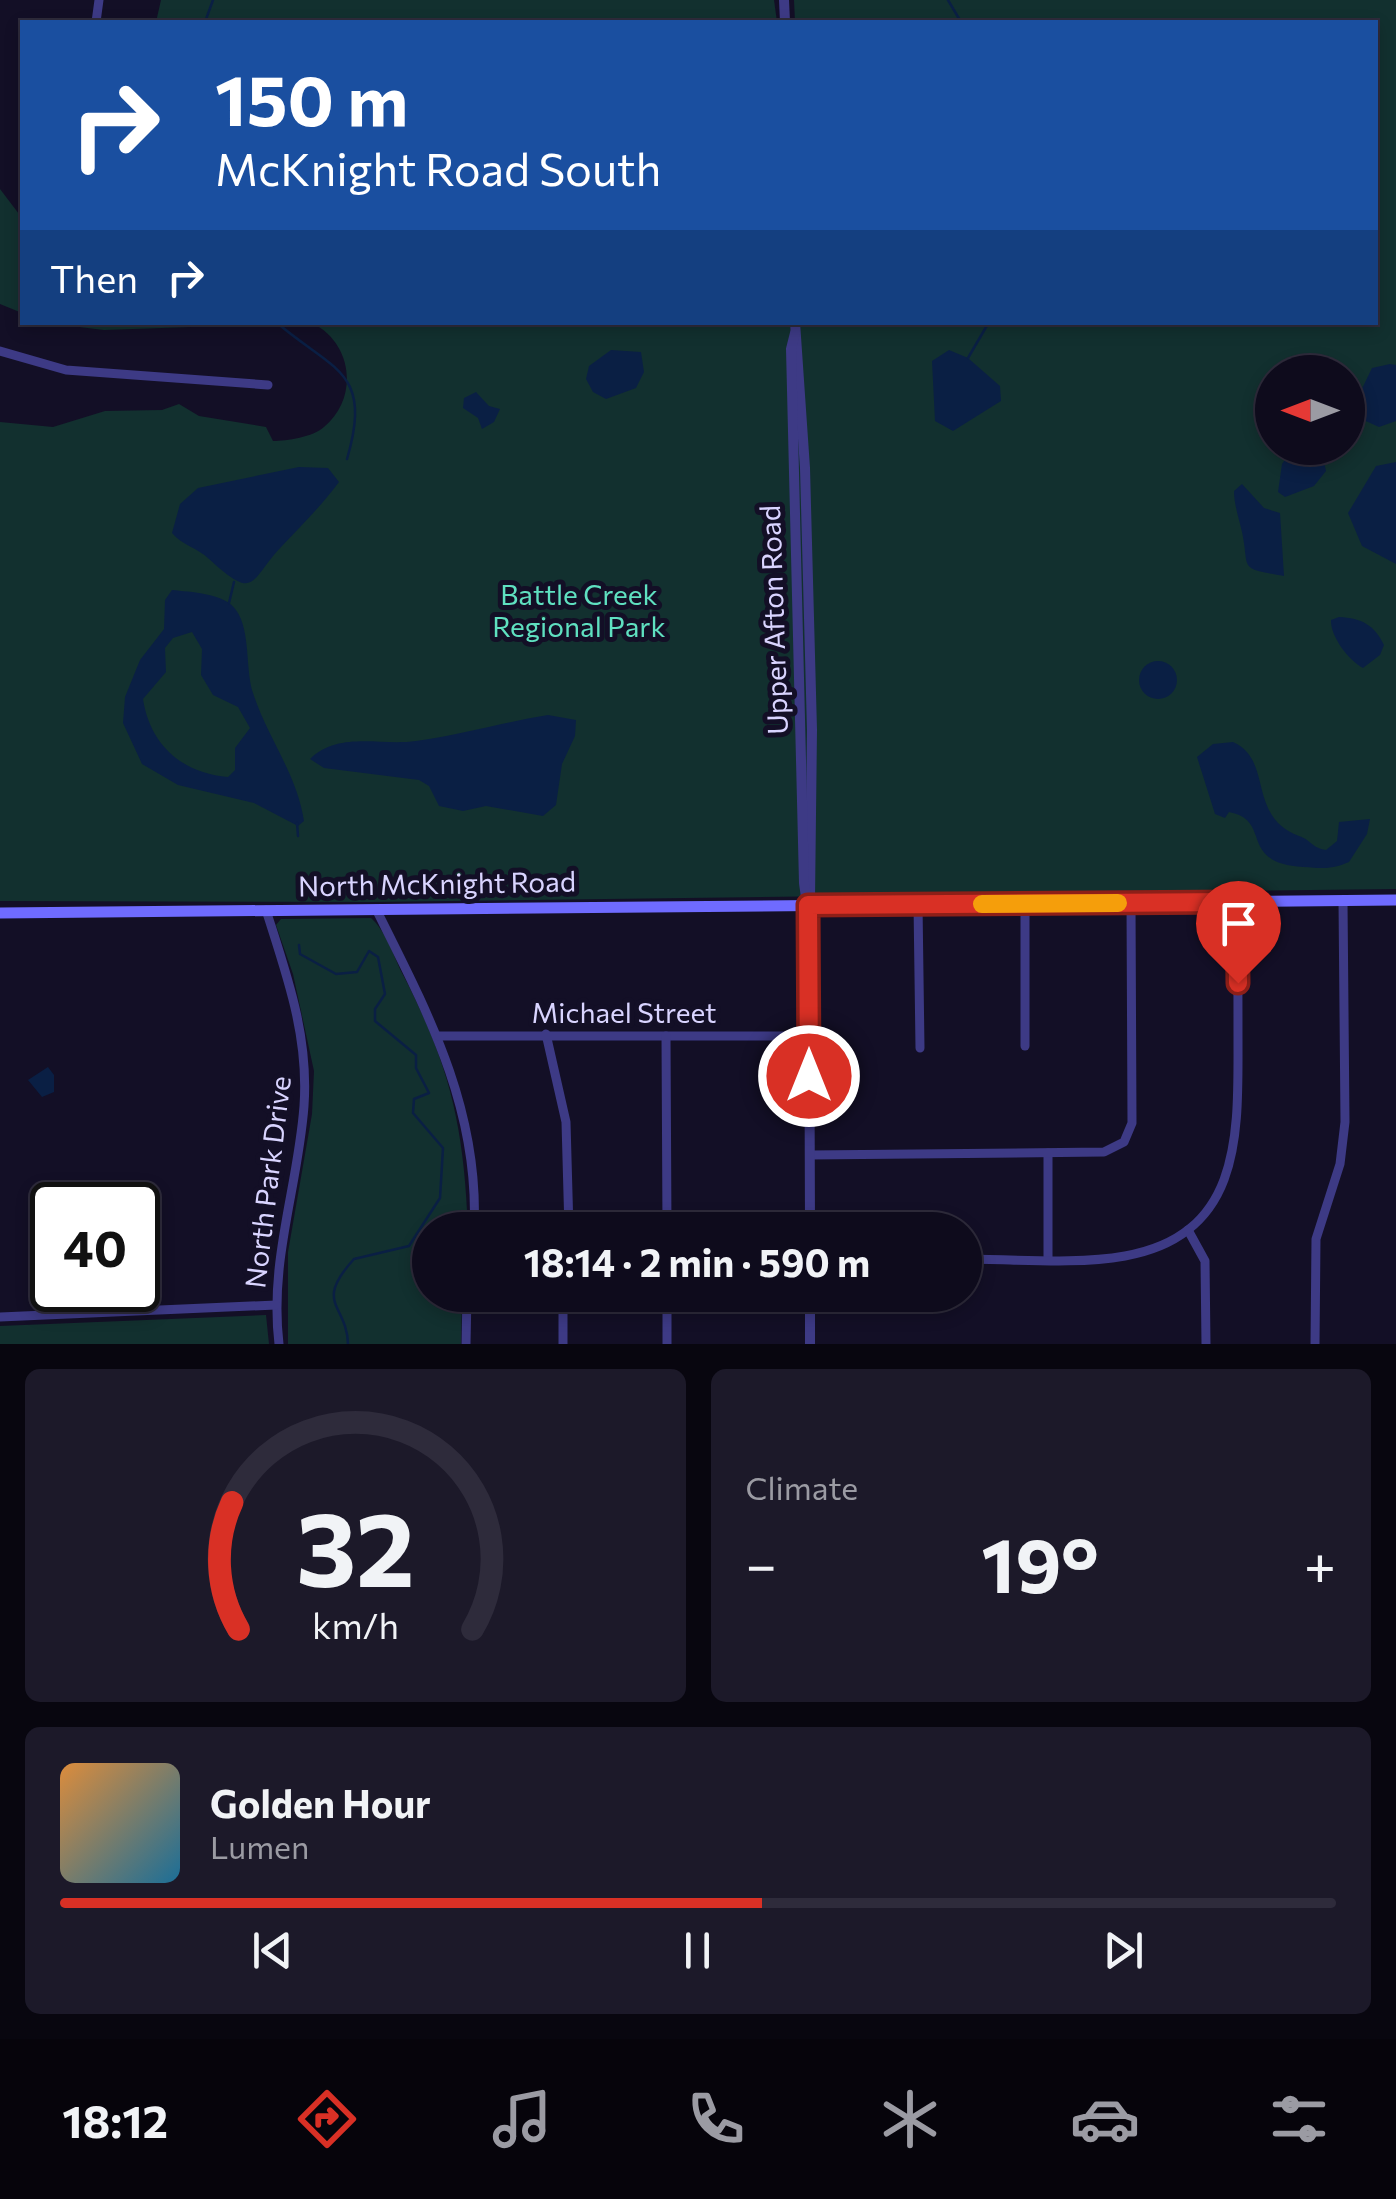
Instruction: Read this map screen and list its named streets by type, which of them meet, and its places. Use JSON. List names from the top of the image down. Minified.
{"streets":{"main road":["North McKnight Road"],"street":["Upper Afton Road","Michael Street","North Park Drive"]},"crossings":[["Upper Afton Road","North McKnight Road"],["Upper Afton Road","Michael Street"],["North McKnight Road","North Park Drive"]],"parks":["Battle Creek Regional Park"],"north":"left","page":{"turn":["150 m","McKnight Road South"],"then":"Then","limit":"40","trip":"18:14 · 2 min · 590 m","tile":"Climate","heat":["−","19°","+"],"song":["Golden Hour","Lumen"],"tabs":"18:12","gauge":["32","km/h"]}}
